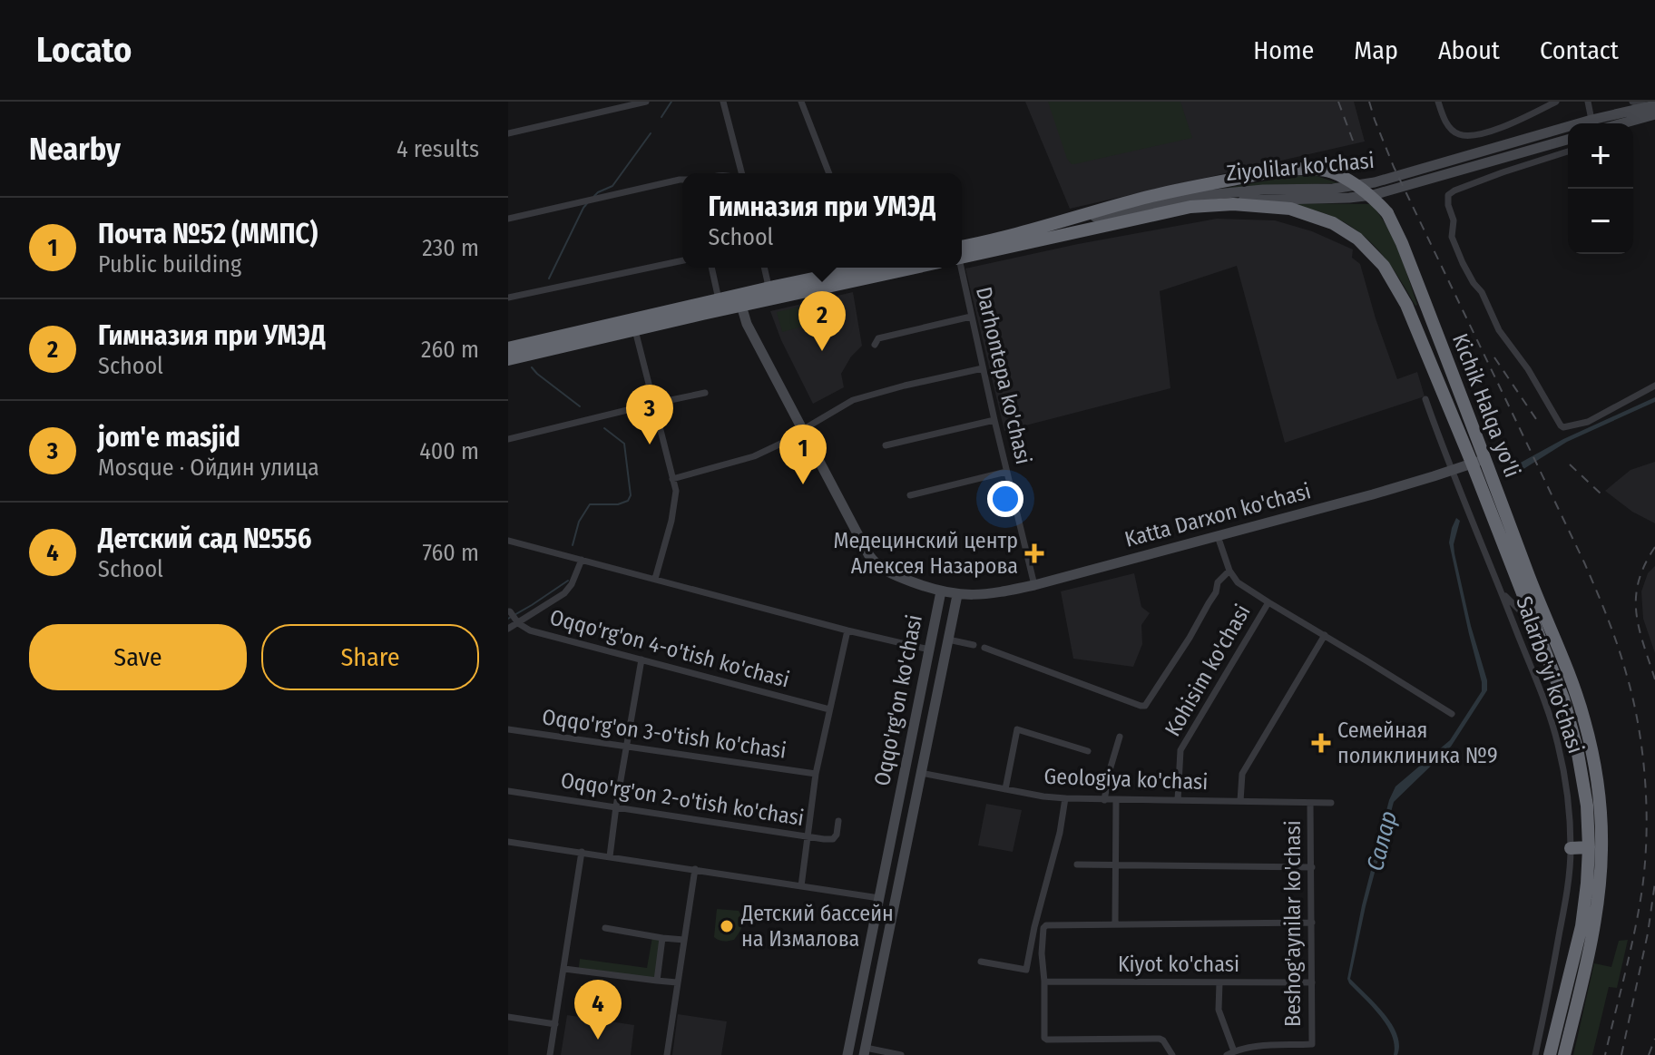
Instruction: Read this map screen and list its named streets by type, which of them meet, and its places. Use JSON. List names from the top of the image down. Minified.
{"streets":{"highway":["Kichik Halqa yo'li"],"main road":["Ziyolilar ko'chasi","Katta Darxon ko'chasi","Oqqo'rg'on ko'chasi"],"street":["Darhontepa ko'chasi","Oqqo'rg'on 4-o'tish ko'chasi","Kohisim ko'chasi","Salarbo'yi ko'chasi","Oqqo'rg'on 3-o'tish ko'chasi","Geologiya ko'chasi","Oqqo'rg'on 2-o'tish ko'chasi","Beshog'aynilar ko'chasi","Kiyot ko'chasi"]},"crossings":[["Ziyolilar ko'chasi","Kichik Halqa yo'li"],["Darhontepa ko'chasi","Katta Darxon ko'chasi"],["Kichik Halqa yo'li","Katta Darxon ko'chasi"],["Katta Darxon ko'chasi","Salarbo'yi ko'chasi"],["Katta Darxon ko'chasi","Oqqo'rg'on ko'chasi"],["Kohisim ko'chasi","Geologiya ko'chasi"],["Oqqo'rg'on ko'chasi","Geologiya ko'chasi"],["Geologiya ko'chasi","Beshog'aynilar ko'chasi"],["Beshog'aynilar ko'chasi","Kiyot ko'chasi"]],"water":["Салар"],"places":{"health":["Медецинский центр Алексея Назарова","Семейная поликлиника №9"],"other":["Детский бассейн на Измалова"]},"page":{"header":"Locato","nav":["Home","Map","About","Contact"],"heading":["Nearby","4 results"],"map_buttons":["+","−"],"popup":["Гимназия при УМЭД","School"],"list":[{"mark":"1","name":"Почта №52 (ММПС)","note":"Public building","value":"230 m"},{"mark":"2","name":"Гимназия при УМЭД","note":"School","value":"260 m"},{"mark":"3","name":"jom'e masjid","note":"Mosque · Ойдин улица","value":"400 m"},{"mark":"4","name":"Детский сад №556","note":"School","value":"760 m"}],"pins":["2","3","1","4"],"buttons":["Save","Share"]}}
